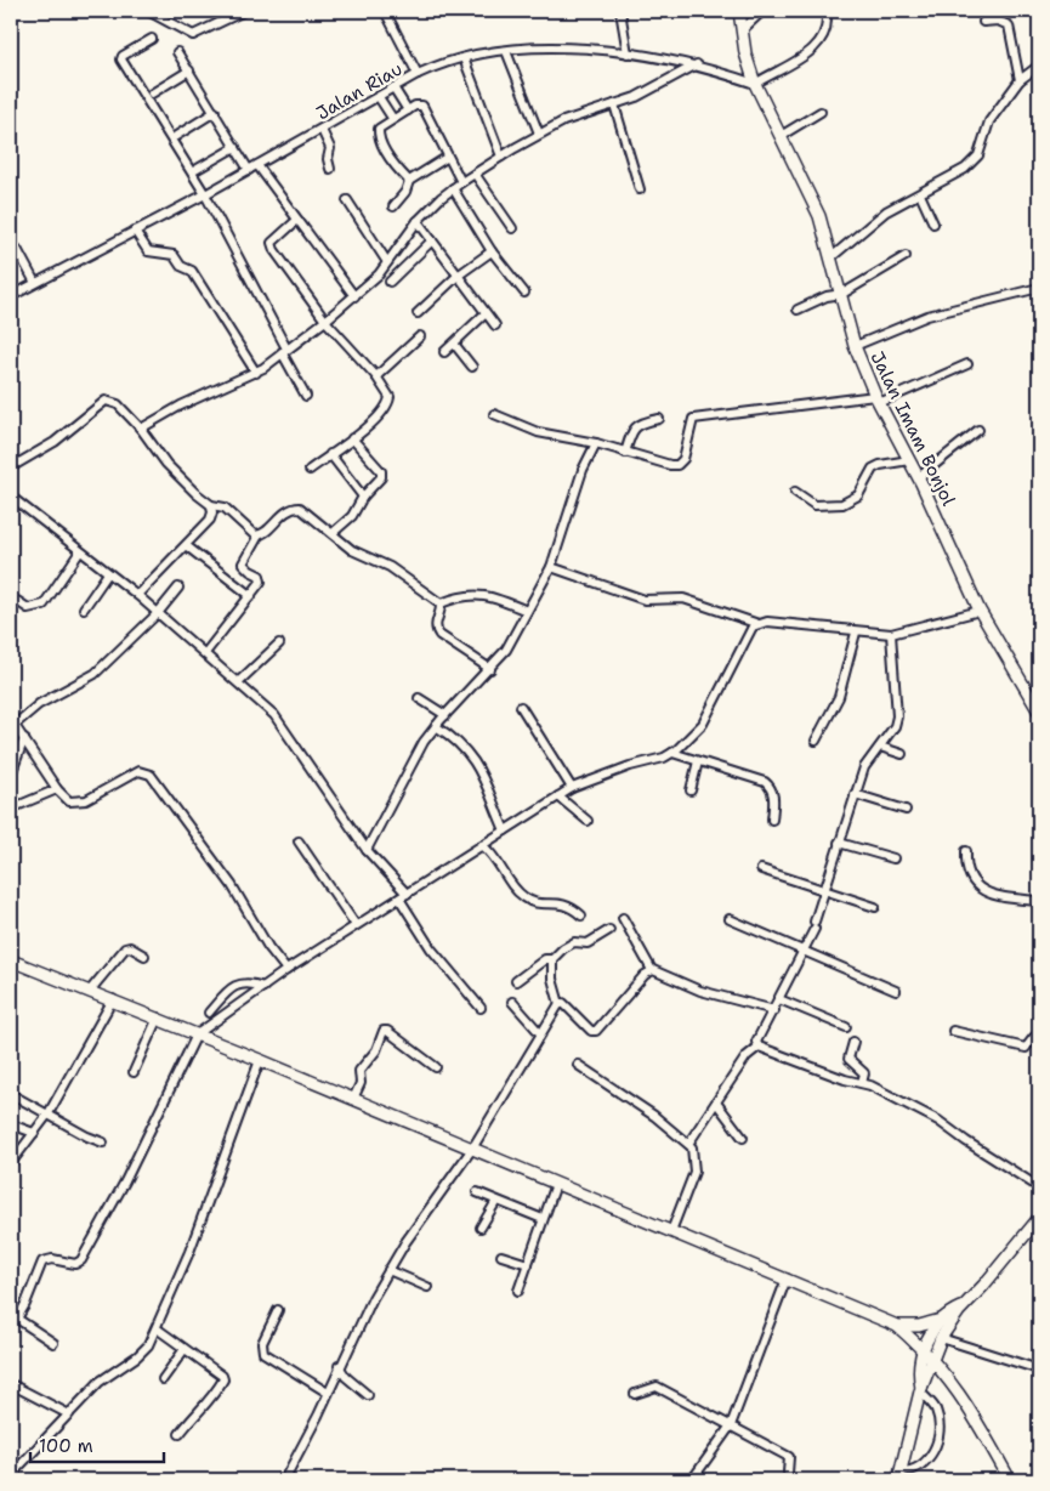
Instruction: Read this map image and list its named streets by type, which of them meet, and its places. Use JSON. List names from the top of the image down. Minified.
{"streets":{"main road":["Jalan Imam Bonjol"],"street":["Jalan Riau"]},"crossings":[["Jalan Riau","Jalan Imam Bonjol"]],"scale_bar":"100 m"}
